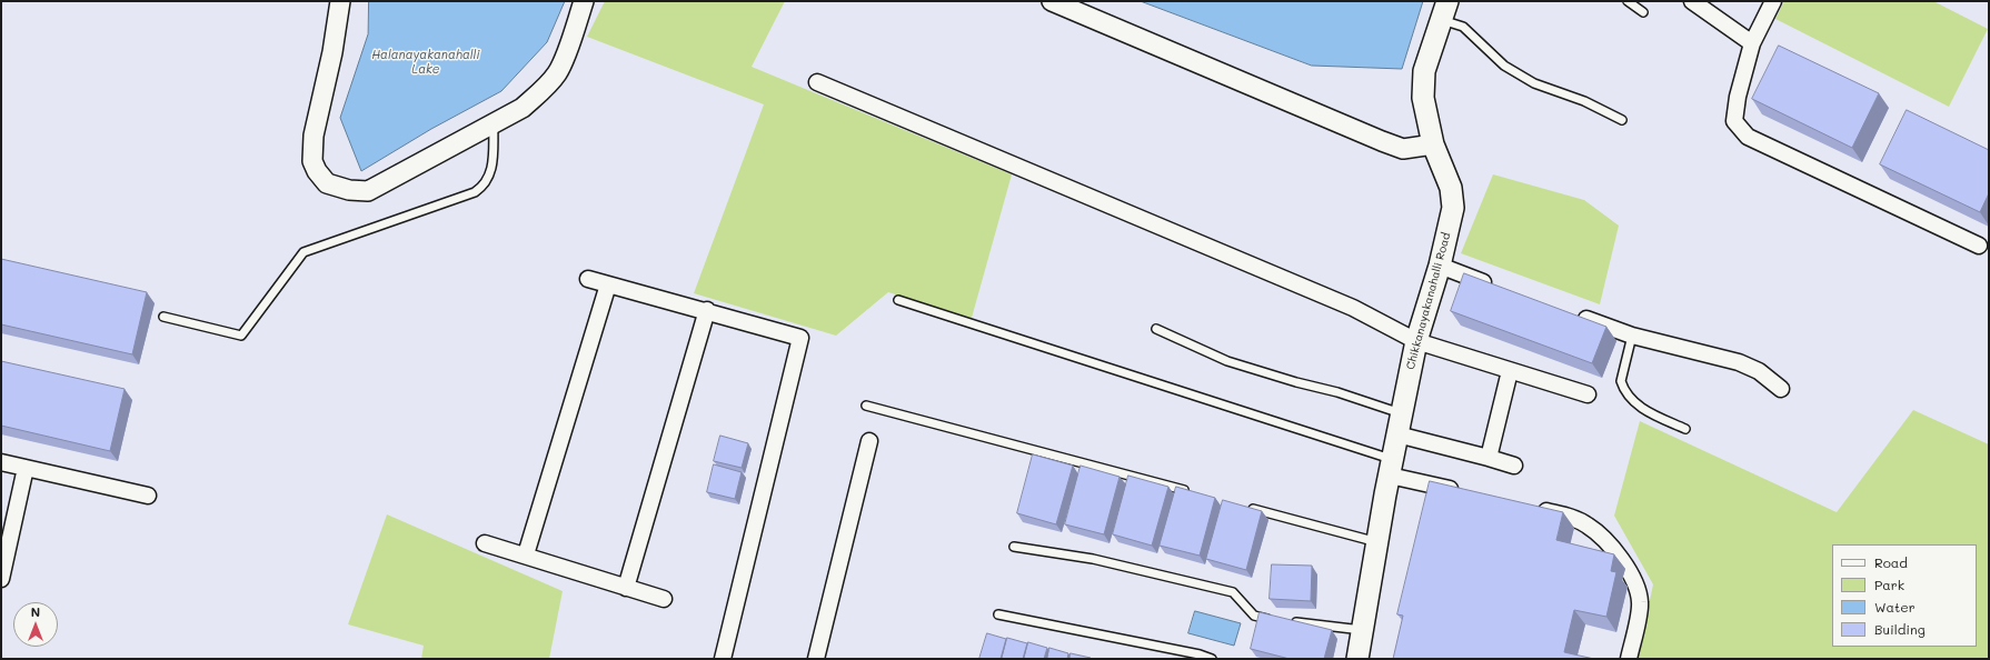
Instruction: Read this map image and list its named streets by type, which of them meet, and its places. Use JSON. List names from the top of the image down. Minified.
{"streets":{"main road":["Chikkanayakanahalli Road"]},"water":["Halanayakanahalli Lake"],"legend":["Road","Park","Water","Building"],"north":"top"}
